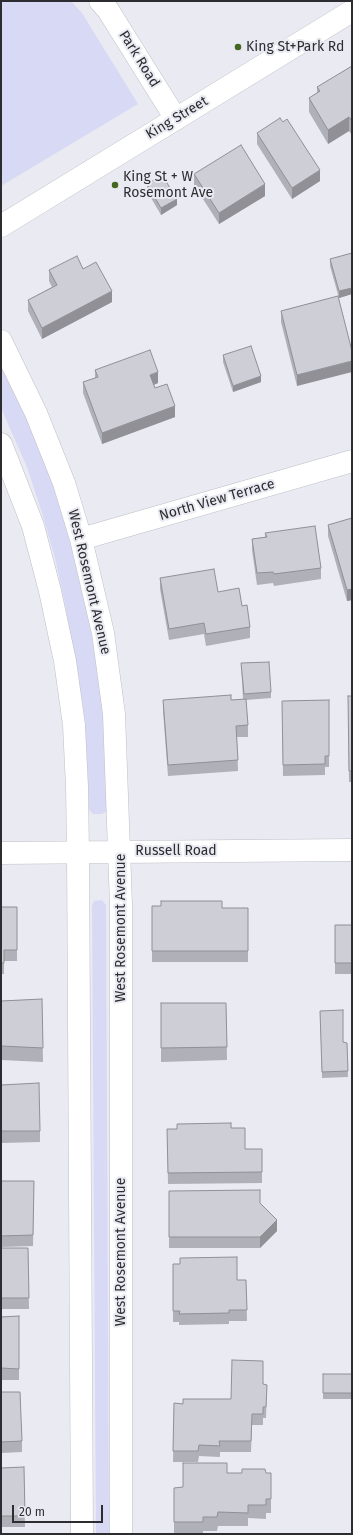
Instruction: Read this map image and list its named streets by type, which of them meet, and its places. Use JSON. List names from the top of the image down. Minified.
{"streets":{"street":["Park Road","King Street","North View Terrace","West Rosemont Avenue","Russell Road"]},"crossings":[["Park Road","King Street"],["North View Terrace","West Rosemont Avenue"],["West Rosemont Avenue","Russell Road"]],"places":["King St+Park Rd","King St + W Rosemont Ave"],"scale_bar":"20 m"}
